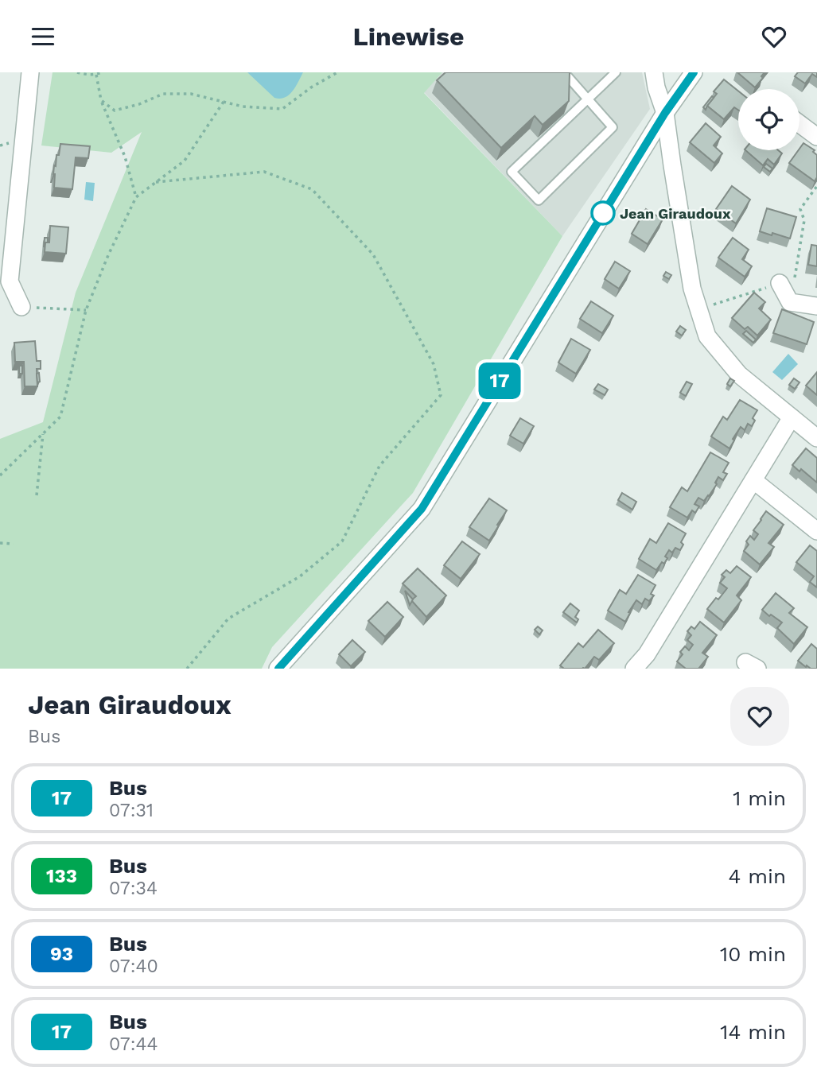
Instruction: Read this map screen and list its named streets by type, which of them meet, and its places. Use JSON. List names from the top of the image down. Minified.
{"places":["Jean Giraudoux"],"lines":["bus line 17"],"page":{"header":"Linewise","on_map":"17","heading":["Jean Giraudoux","Bus"],"list":[{"mark":"17","name":"Bus","note":"07:31","value":"1 min"},{"mark":"133","name":"Bus","note":"07:34","value":"4 min"},{"mark":"93","name":"Bus","note":"07:40","value":"10 min"},{"mark":"17","name":"Bus","note":"07:44","value":"14 min"}]}}
